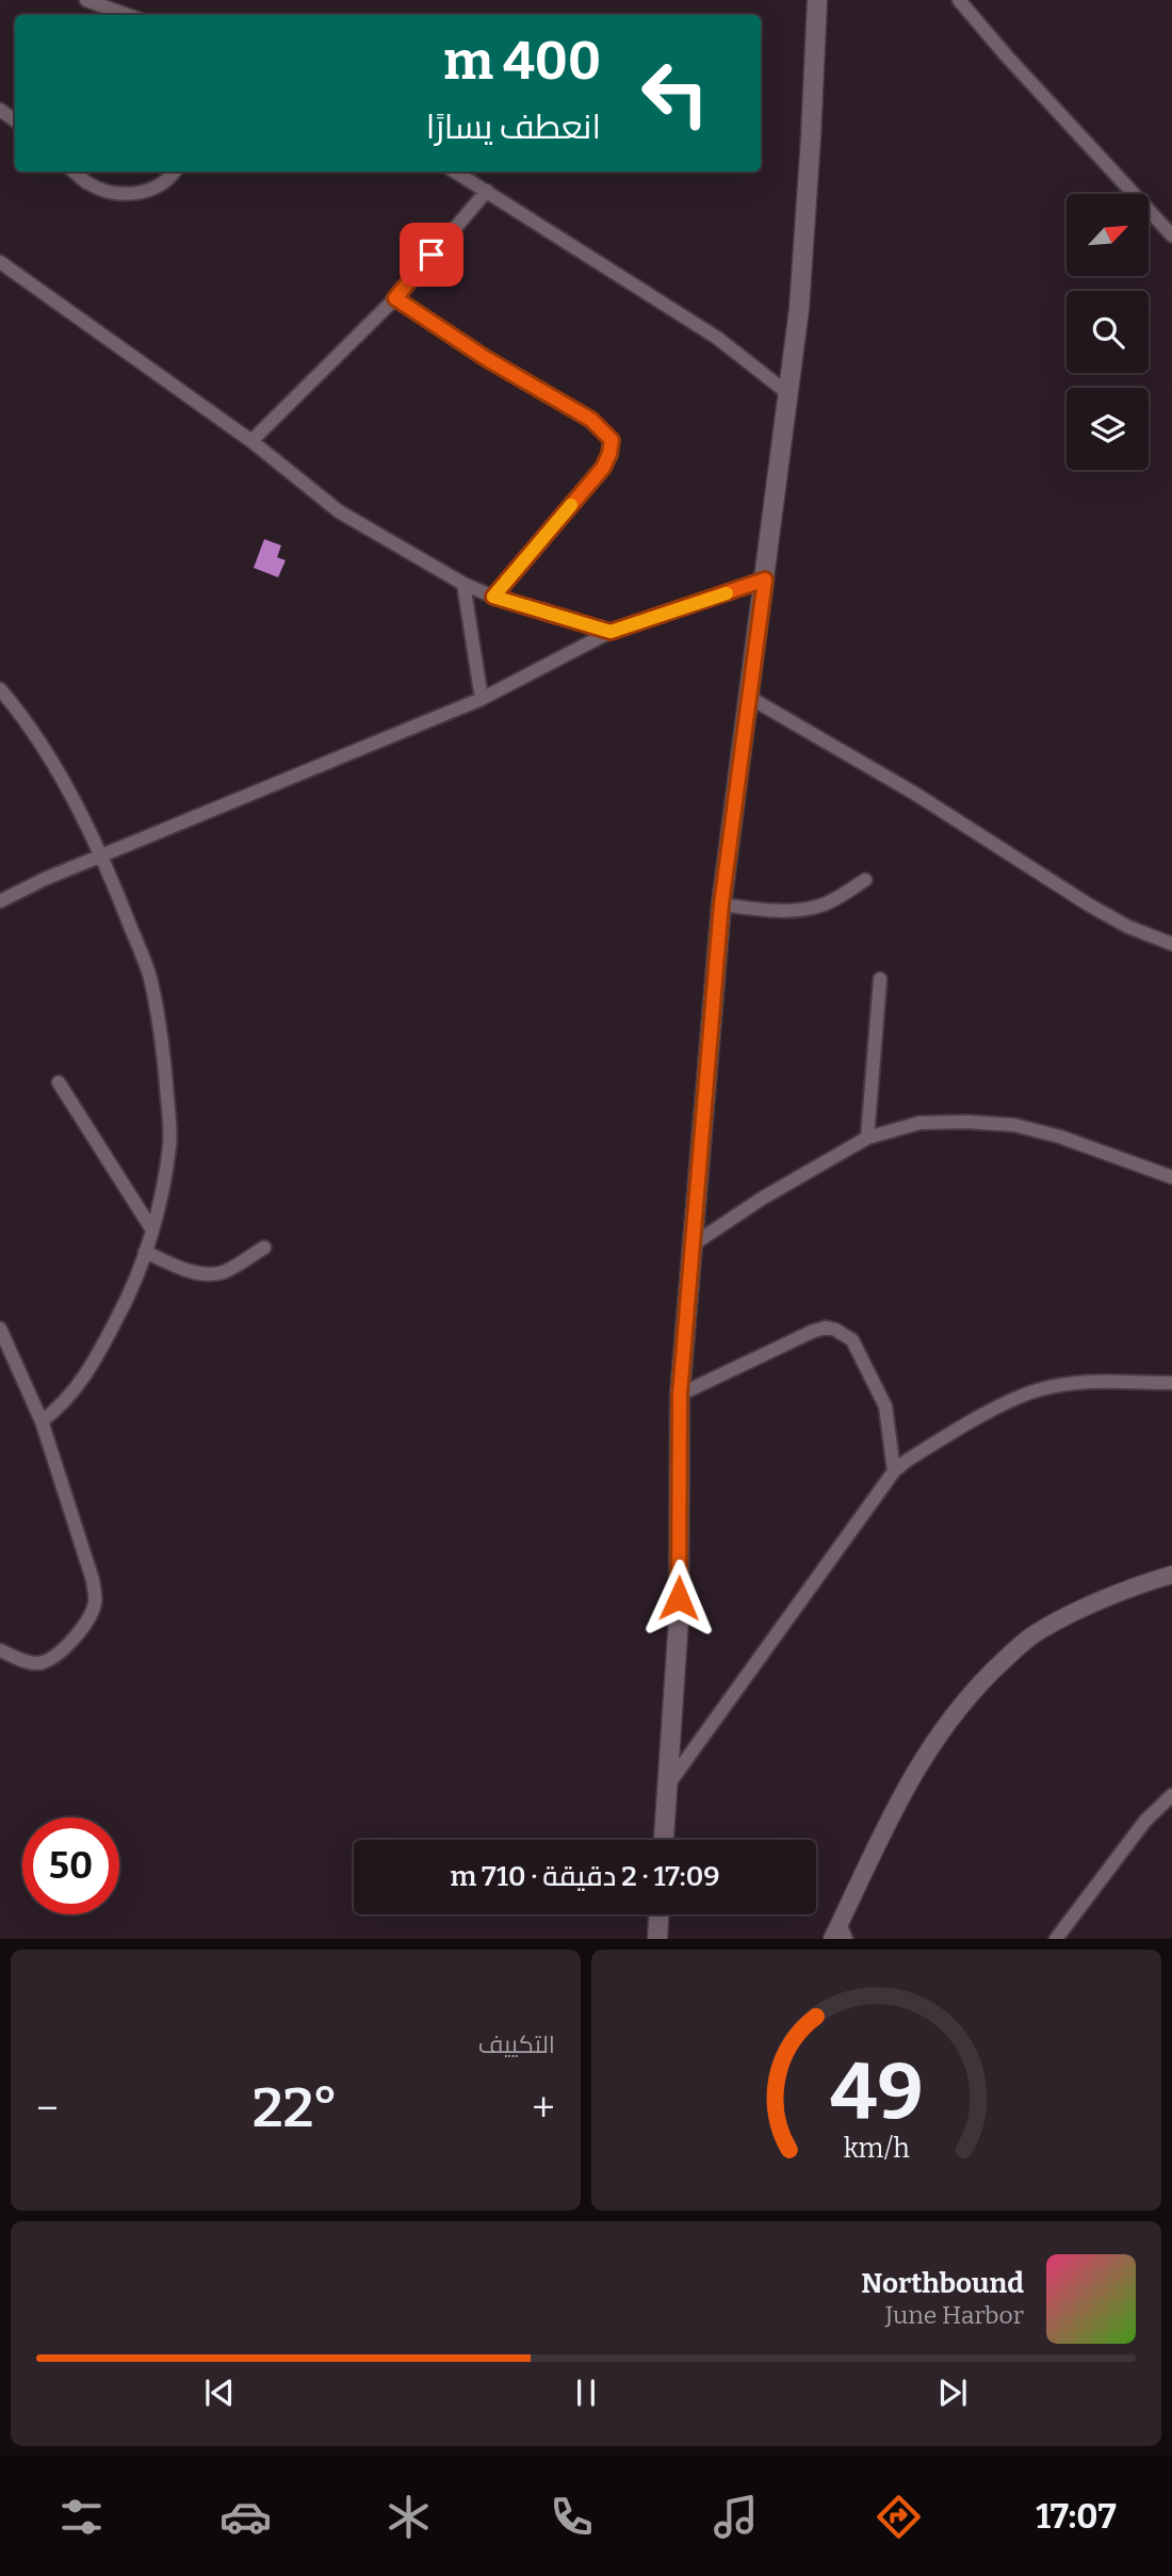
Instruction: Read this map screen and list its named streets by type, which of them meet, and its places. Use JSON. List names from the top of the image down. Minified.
{"north":"top right","page":{"turn":["400 m","انعطف يسارًا"],"limit":"50","trip":"17:09 · 2 دقيقة · 710 m","tile":"التكييف","heat":["−","22°","+"],"song":["Northbound","June Harbor"],"tabs":"17:07","gauge":["49","km/h"]}}
